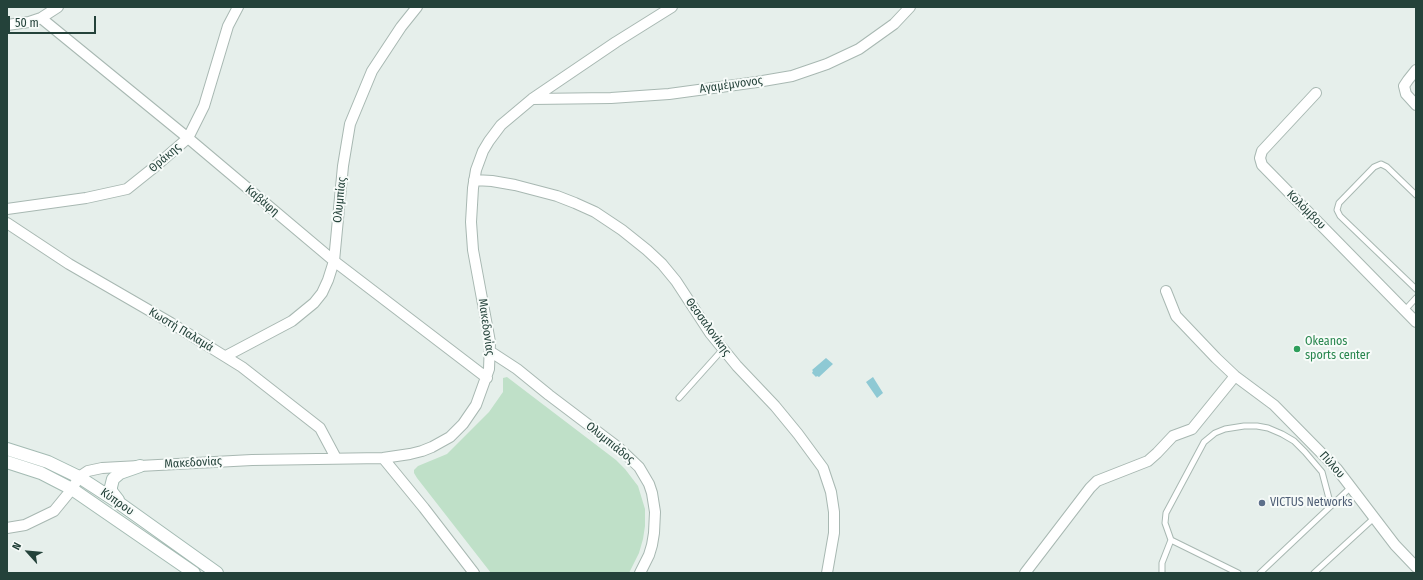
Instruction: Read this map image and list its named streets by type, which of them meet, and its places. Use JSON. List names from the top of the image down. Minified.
{"streets":{"main road":["Κύπρου"],"street":["Αγαμέμνονος","Θράκης","Ολυμπίας","Καβάφη","Κολόμβου","Μακεδονίας","Θεσσαλονίκης","Κωστή Παλαμά","Ολυμπιάδος","Πύλου"]},"crossings":[["Αγαμέμνονος","Μακεδονίας"],["Θράκης","Καβάφη"],["Ολυμπίας","Καβάφη"],["Ολυμπίας","Κωστή Παλαμά"],["Καβάφη","Μακεδονίας"],["Μακεδονίας","Θεσσαλονίκης"],["Μακεδονίας","Κωστή Παλαμά"],["Μακεδονίας","Ολυμπιάδος"],["Μακεδονίας","Κύπρου"]],"places":["Okeanos sports center","VICTUS Networks"],"scale_bar":"50 m","north":"top left"}
